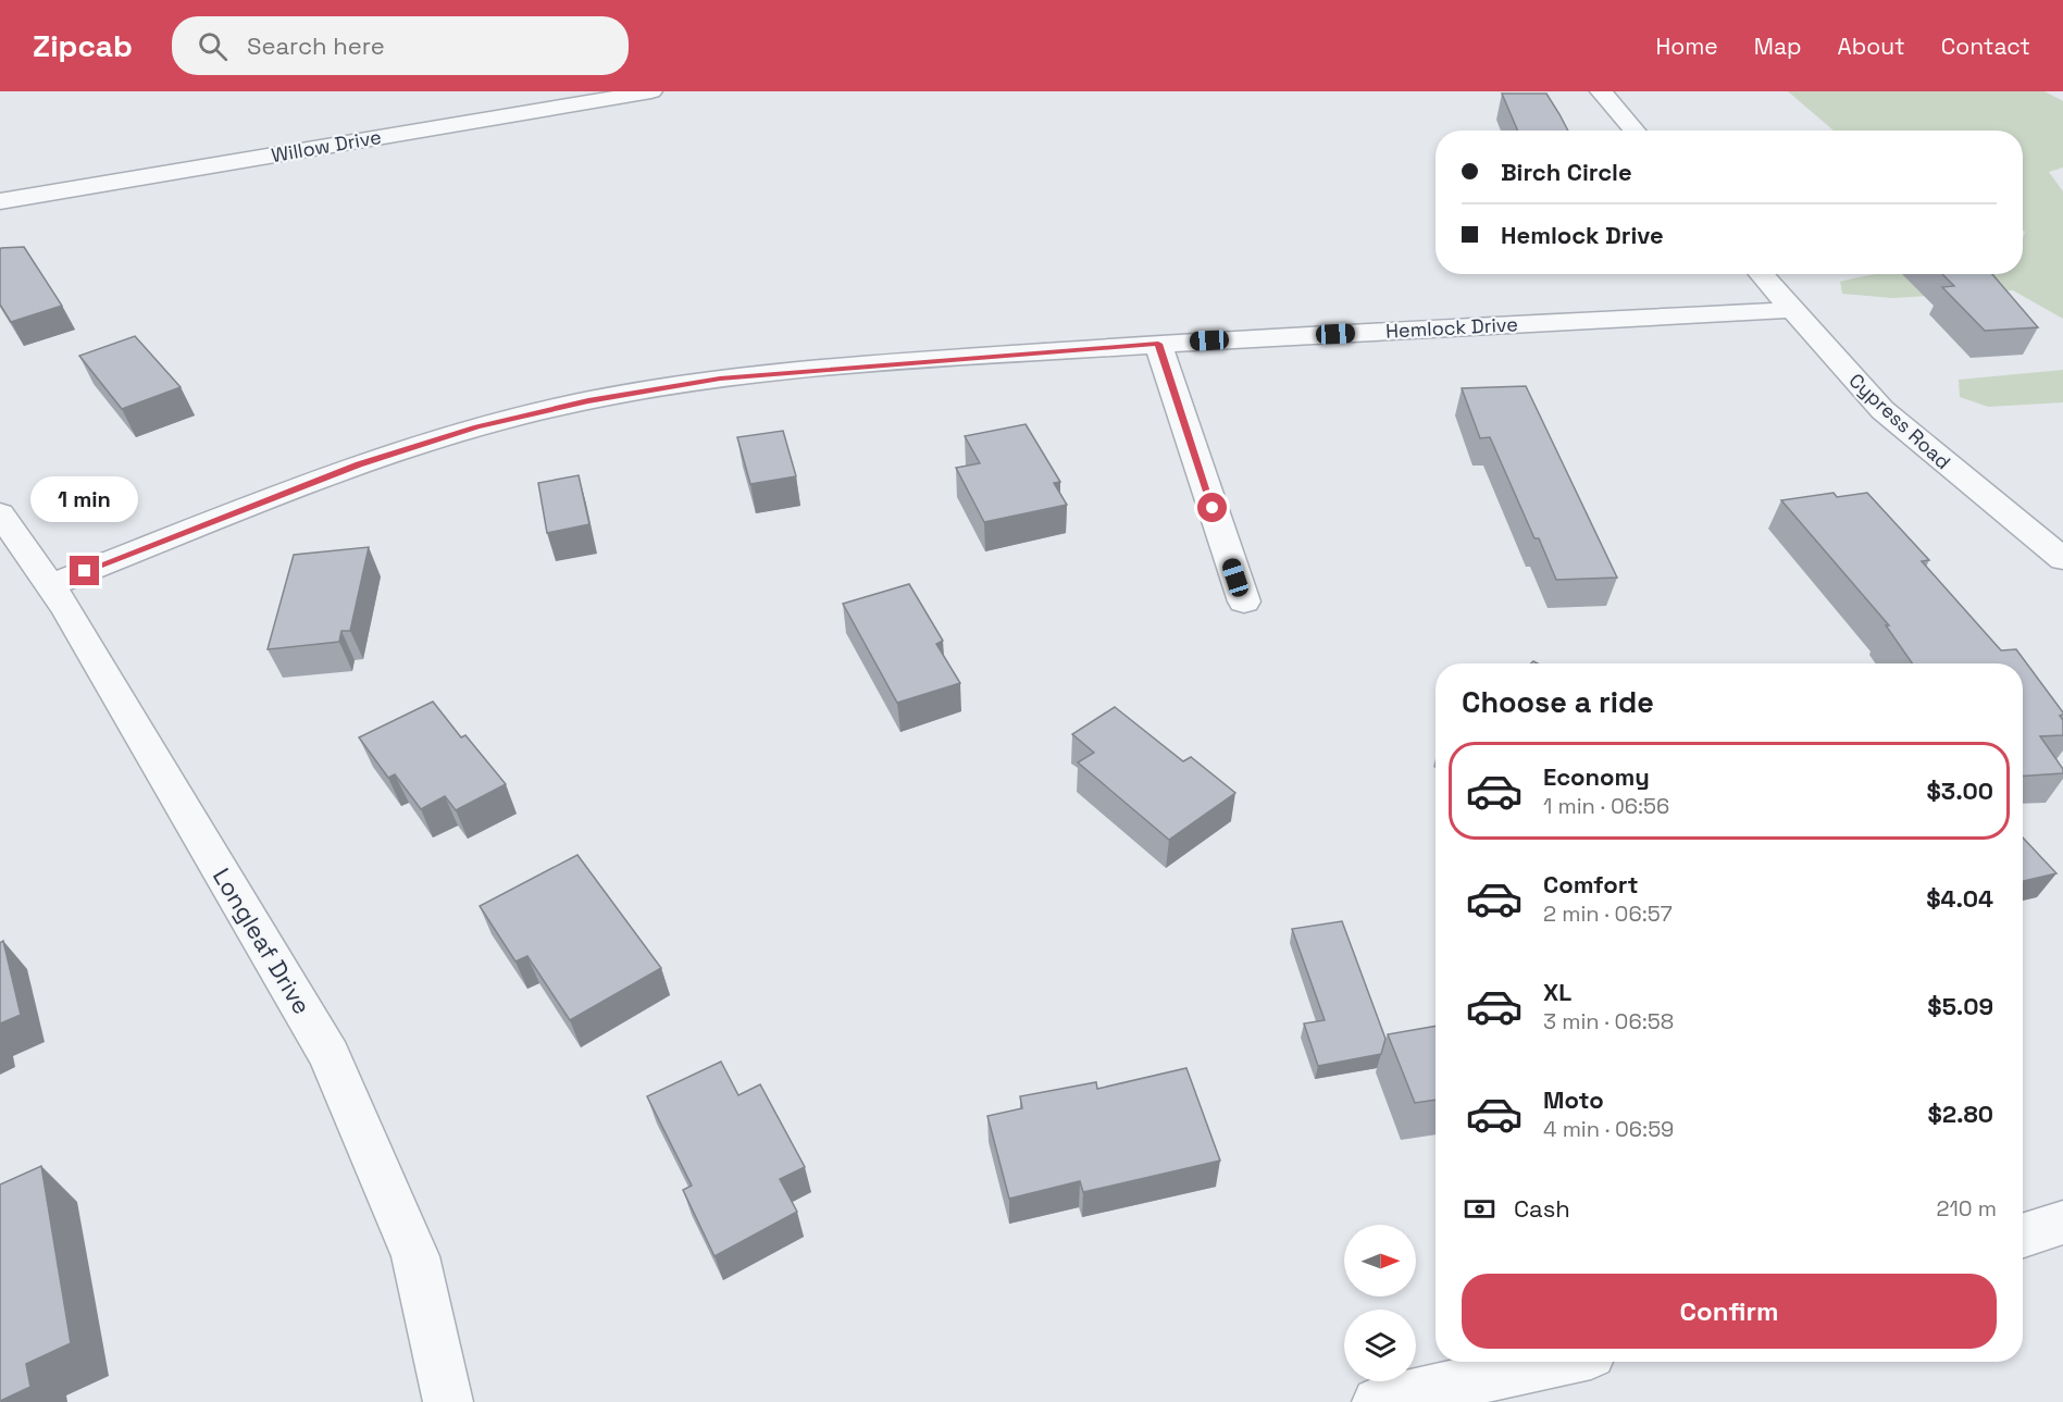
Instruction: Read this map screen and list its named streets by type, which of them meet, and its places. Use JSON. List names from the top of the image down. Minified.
{"streets":{"street":["Willow Drive","Hemlock Drive","Cypress Road","Longleaf Drive"]},"crossings":[["Hemlock Drive","Cypress Road"],["Hemlock Drive","Longleaf Drive"]],"north":"right","page":{"header":"Zipcab","search":"Search here","nav":["Home","Map","About","Contact"],"banner":["Birch Circle","Hemlock Drive"],"bubble":"1 min","heading":"Choose a ride","list":[{"name":"Economy","note":"1 min · 06:56","value":"$3.00"},{"name":"Comfort","note":"2 min · 06:57","value":"$4.04"},{"name":"XL","note":"3 min · 06:58","value":"$5.09"},{"name":"Moto","note":"4 min · 06:59","value":"$2.80"}],"pay":["Cash","210 m"],"buttons":"Confirm"}}
